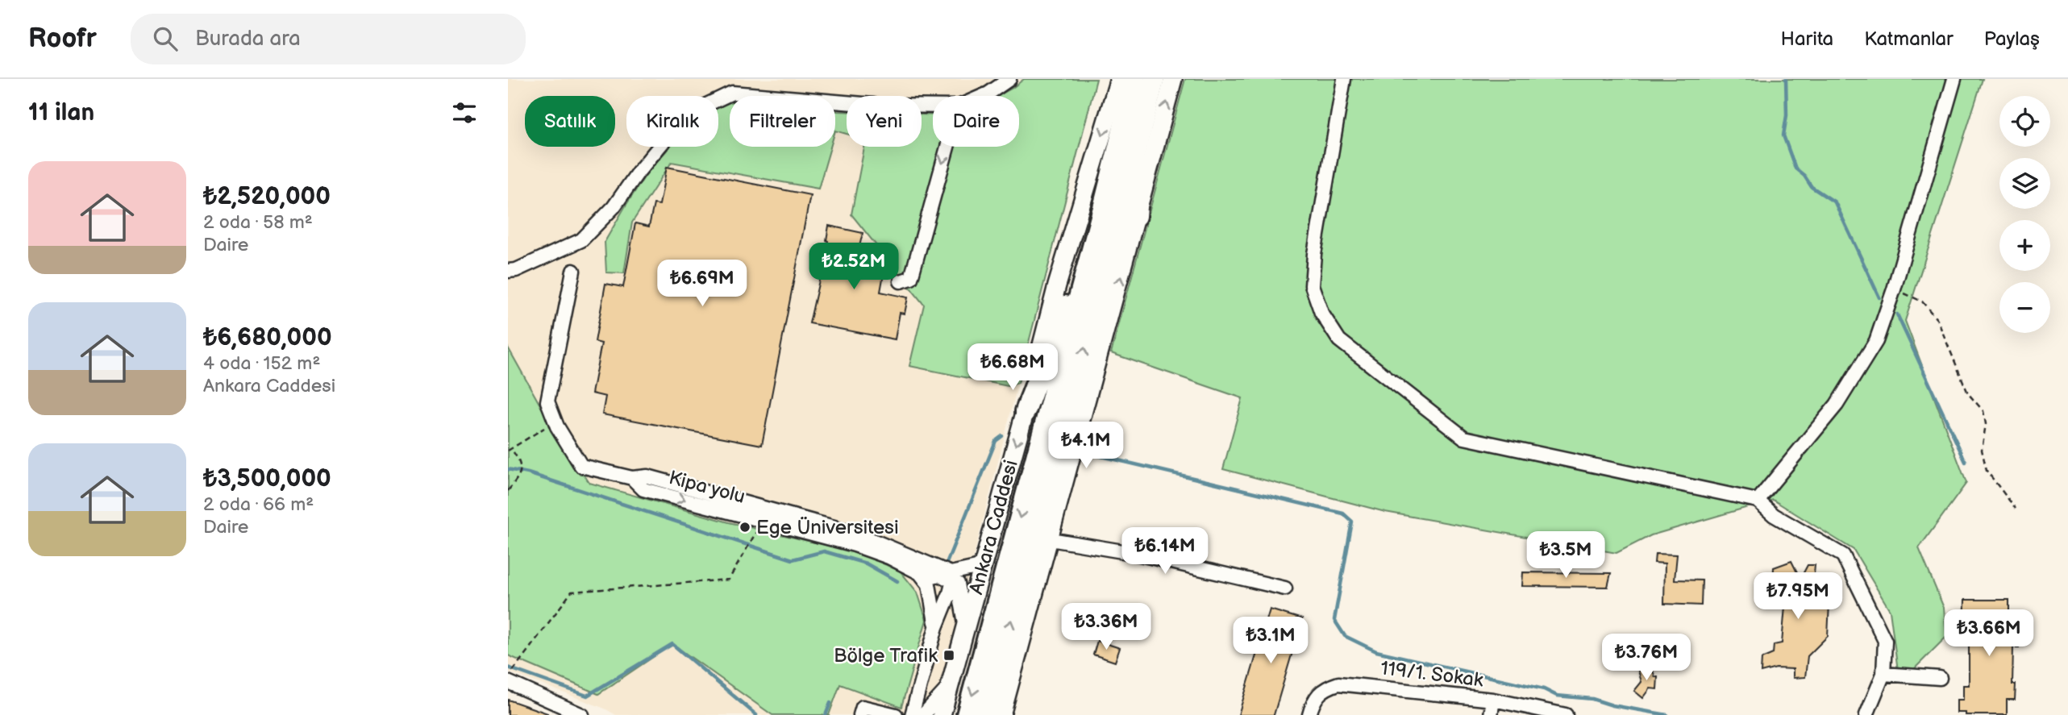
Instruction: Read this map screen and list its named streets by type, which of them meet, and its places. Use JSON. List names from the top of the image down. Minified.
{"streets":{"highway":["Ankara Caddesi"],"street":["Kipa yolu","119/1. Sokak"]},"crossings":[["Kipa yolu","Ankara Caddesi"]],"places":{"other":["Ege Üniversitesi"],"transit":["Bölge Trafik"]},"page":{"header":"Roofr","search":"Burada ara","nav":["Harita","Katmanlar","Paylaş"],"heading":"11 ilan","map_buttons":["+","−"],"chip":["Satılık","Kiralık","Filtreler","Yeni","Daire"],"list":[{"name":"₺2,520,000","note":"2 oda · 58 m² · Daire"},{"name":"₺6,680,000","note":"4 oda · 152 m² · Ankara Caddesi"},{"name":"₺3,500,000","note":"2 oda · 66 m² · Daire"}],"price":["₺2.52M","₺6.69M","₺6.68M","₺4.1M","₺6.14M","₺3.5M","₺7.95M","₺3.36M","₺3.66M","₺3.1M","₺3.76M"]}}
